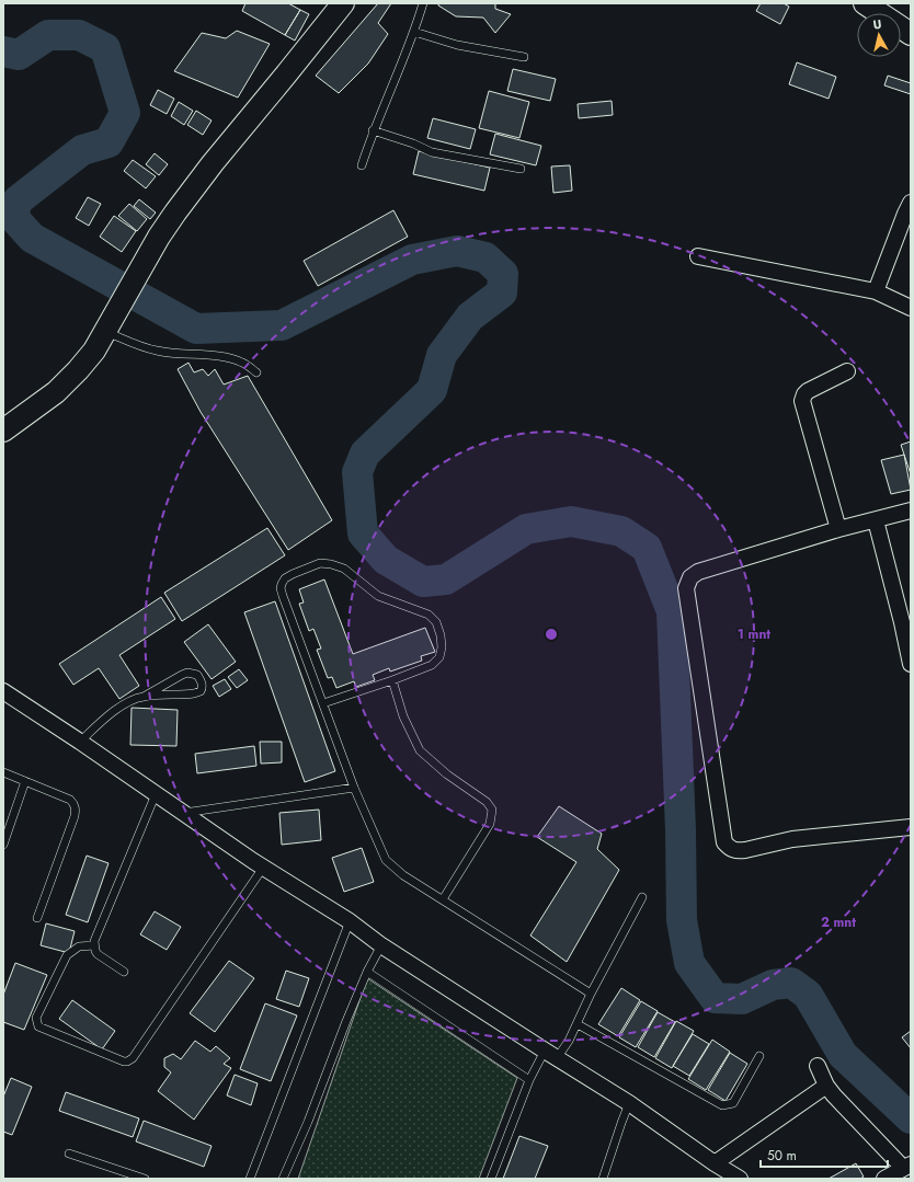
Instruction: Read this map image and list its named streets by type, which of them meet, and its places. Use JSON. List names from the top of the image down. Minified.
{"scale_bar":"50 m","north":"top","rings":["1 mnt","2 mnt"]}
